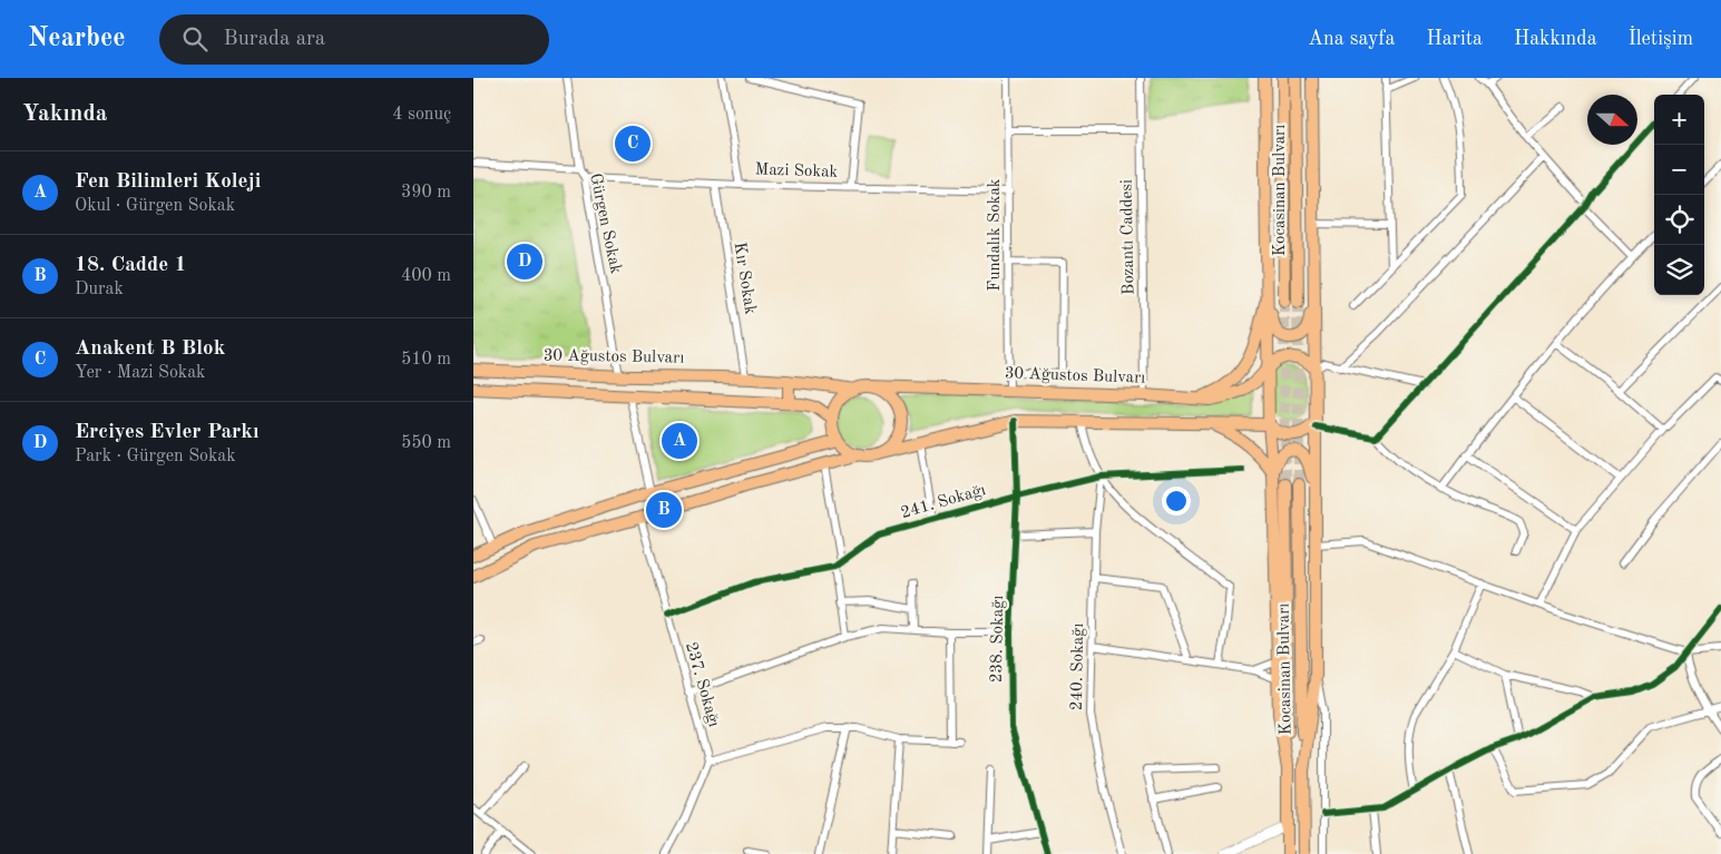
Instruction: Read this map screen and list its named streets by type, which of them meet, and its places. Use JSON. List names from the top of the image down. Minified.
{"streets":{"main road":["Kocasinan Bulvarı","30 Ağustos Bulvarı"],"street":["Mazi Sokak","Gürgen Sokak","Fundalık Sokak","Bozantı Caddesi","Kır Sokak","241. Sokağı","238. Sokağı","240. Sokağı","237. Sokağı"]},"crossings":[["Mazi Sokak","Gürgen Sokak"],["Mazi Sokak","Fundalık Sokak"],["Mazi Sokak","Kır Sokak"],["Gürgen Sokak","30 Ağustos Bulvarı"],["Fundalık Sokak","30 Ağustos Bulvarı"],["Bozantı Caddesi","30 Ağustos Bulvarı"],["Kır Sokak","30 Ağustos Bulvarı"],["241. Sokağı","238. Sokağı"],["241. Sokağı","240. Sokağı"],["241. Sokağı","237. Sokağı"]],"north":"right","page":{"header":"Nearbee","search":"Burada ara","nav":["Ana sayfa","Harita","Hakkında","İletişim"],"heading":["Yakında","4 sonuç"],"map_buttons":["+","−"],"pins":["C","D","A","B"],"list":[{"mark":"A","name":"Fen Bilimleri Koleji","note":"Okul · Gürgen Sokak","value":"390 m"},{"mark":"B","name":"18. Cadde 1","note":"Durak","value":"400 m"},{"mark":"C","name":"Anakent B Blok","note":"Yer · Mazi Sokak","value":"510 m"},{"mark":"D","name":"Erciyes Evler Parkı","note":"Park · Gürgen Sokak","value":"550 m"}]}}
